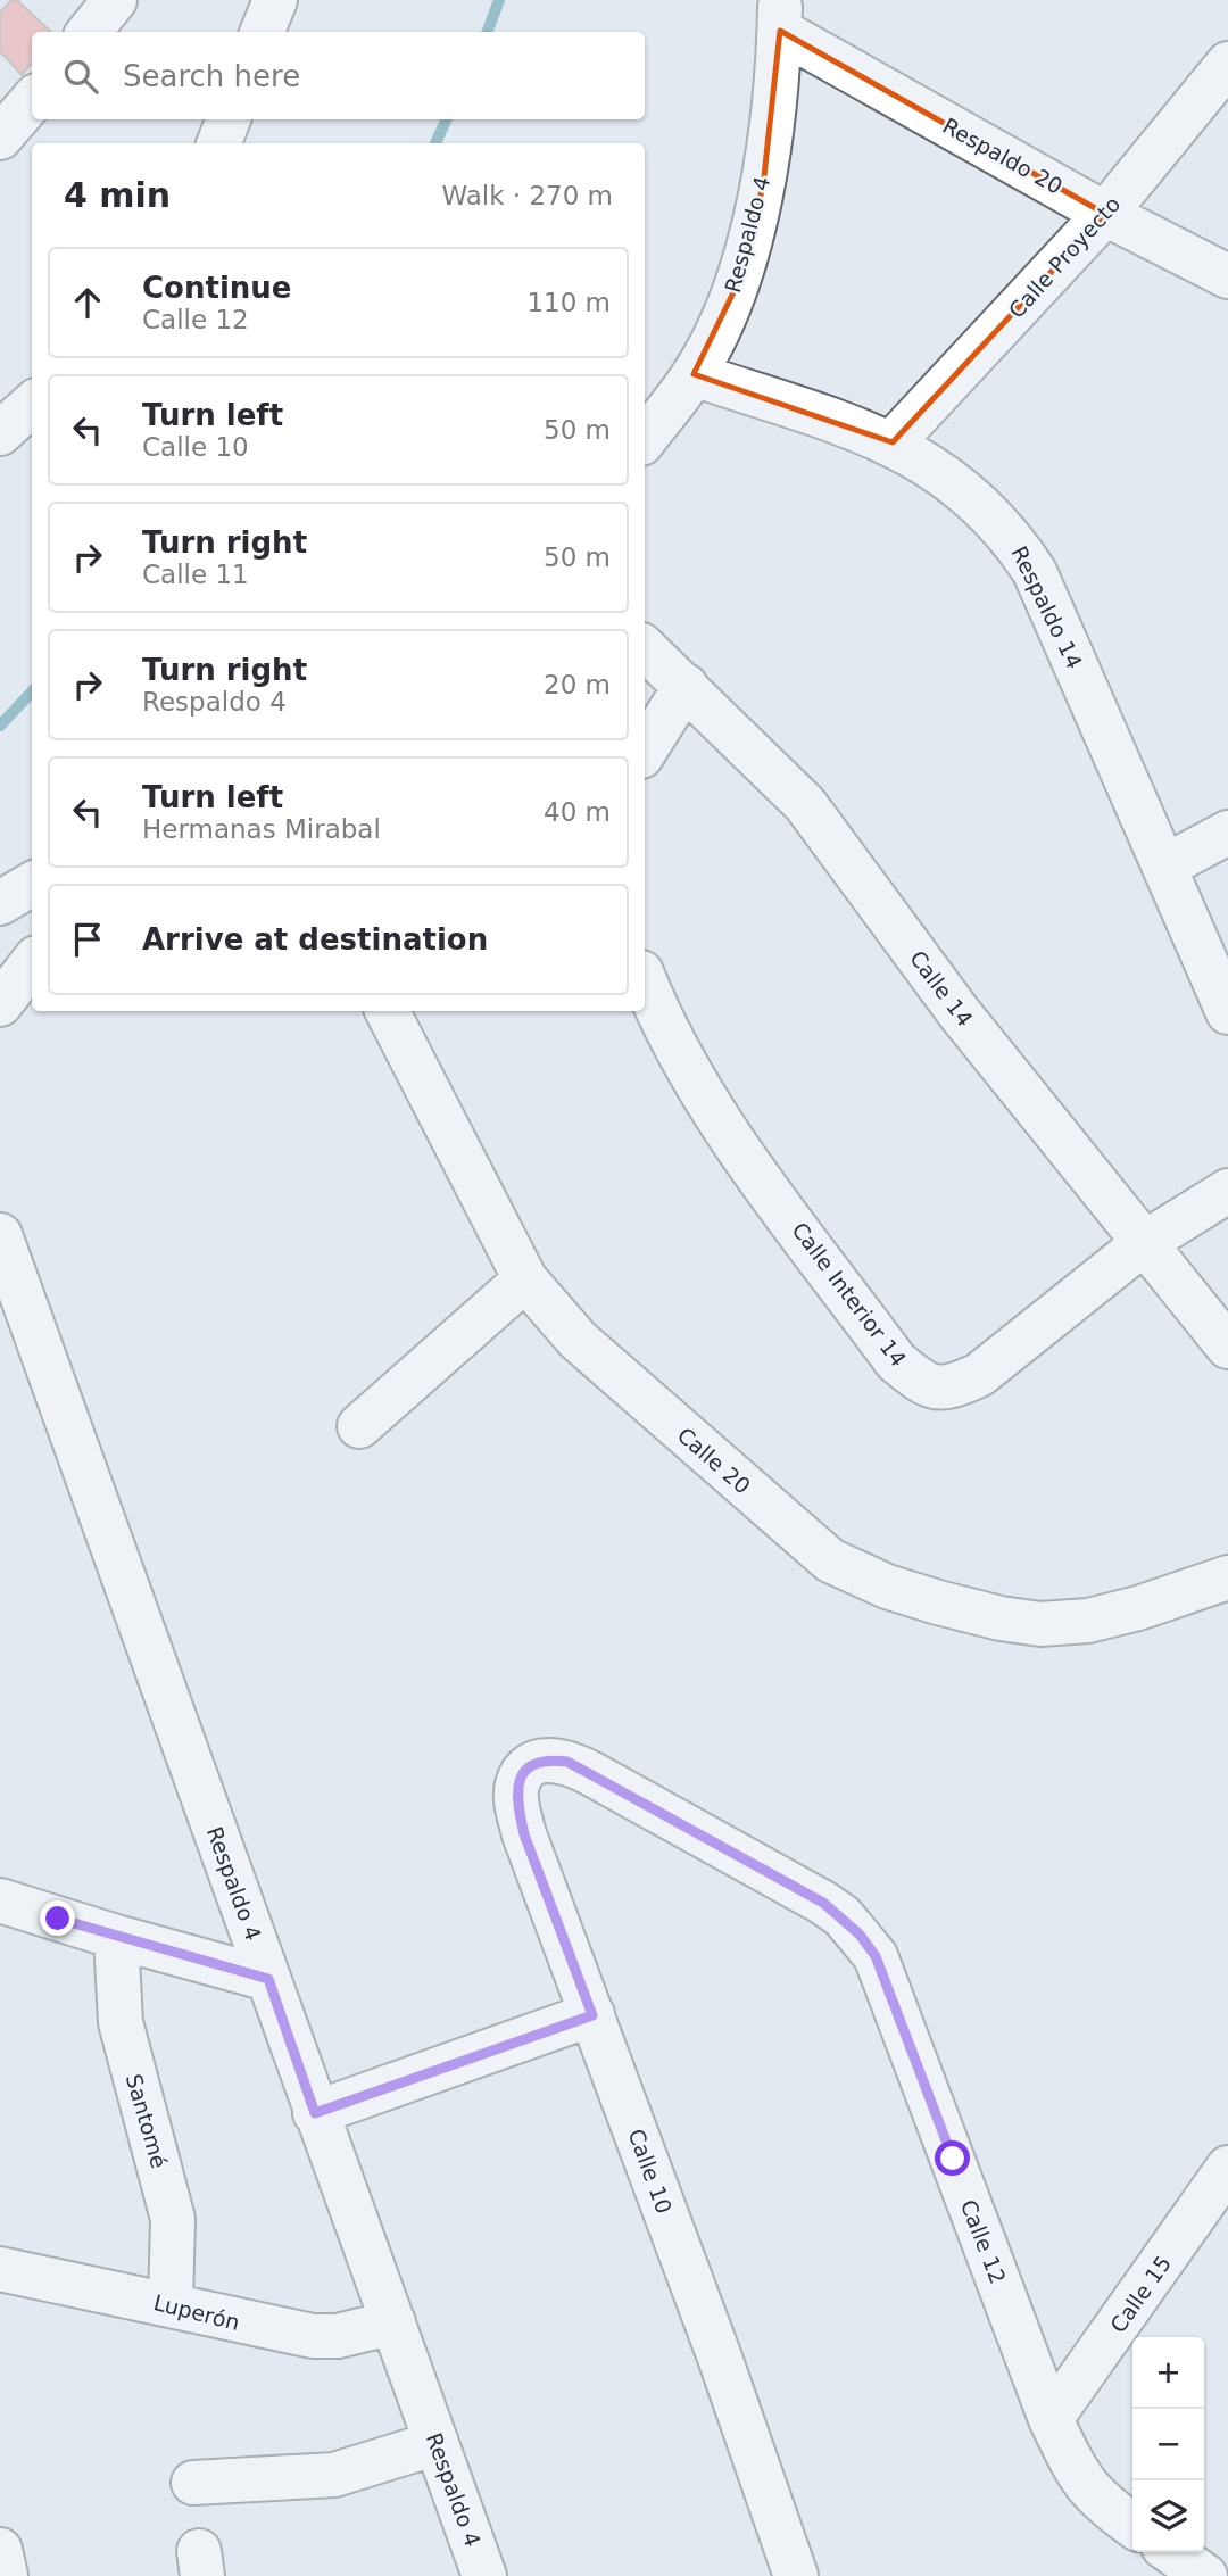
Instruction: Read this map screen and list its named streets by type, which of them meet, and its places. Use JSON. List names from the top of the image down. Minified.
{"streets":{"street":["Respaldo 20","Respaldo 4","Calle Proyecto","Respaldo 14","Calle 14","Calle Interior 14","Calle 20","Santomé","Calle 10","Calle 12","Calle 15","Luperón"]},"crossings":[["Respaldo 20","Respaldo 4"],["Respaldo 20","Calle Proyecto"],["Respaldo 4","Respaldo 14"],["Respaldo 4","Luperón"],["Calle Proyecto","Respaldo 14"],["Calle 14","Calle Interior 14"],["Santomé","Luperón"],["Calle 10","Calle 12"],["Calle 12","Calle 15"]],"page":{"search":"Search here","heading":["4 min","Walk · 270 m"],"list":[["Continue","Calle 12","110 m"],["Turn left","Calle 10","50 m"],["Turn right","Calle 11","50 m"],["Turn right","Respaldo 4","20 m"],["Turn left","Hermanas Mirabal","40 m"],"Arrive at destination"],"map_buttons":["+","−"]}}
